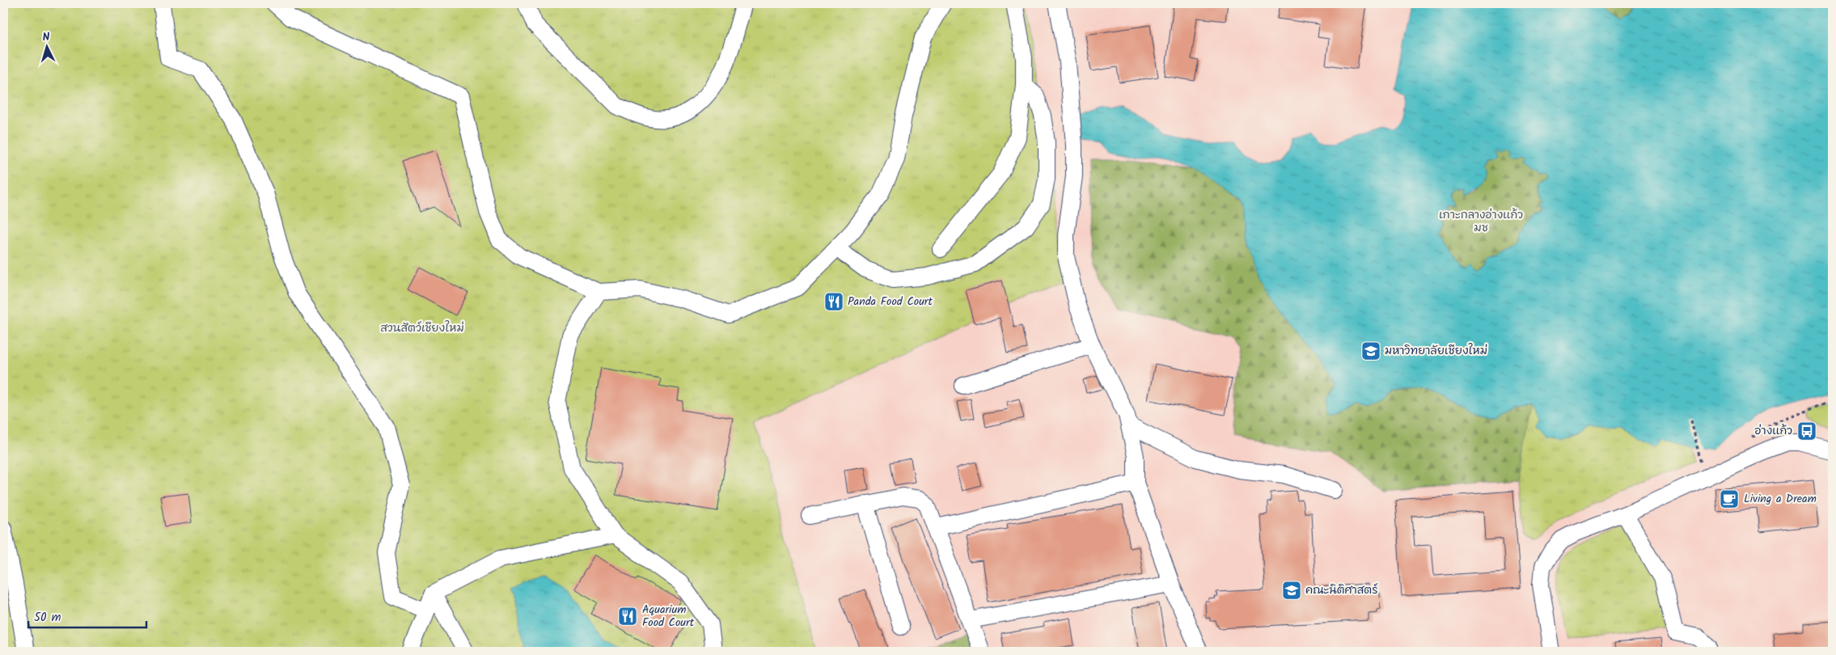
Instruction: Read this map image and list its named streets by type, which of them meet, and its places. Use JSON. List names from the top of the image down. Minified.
{"parks":["เกาะกลางอ่างแก้ว มช","สวนสัตว์เชียงใหม่"],"places":{"restaurant":["Panda Food Court","Aquarium Food Court"],"school or university":["มหาวิทยาลัยเชียงใหม่","คณะนิติศาสตร์"],"bus stop":["อ่างแก้ว"],"cafe":["Living a Dream"]},"scale_bar":"50 m","north":"top"}
